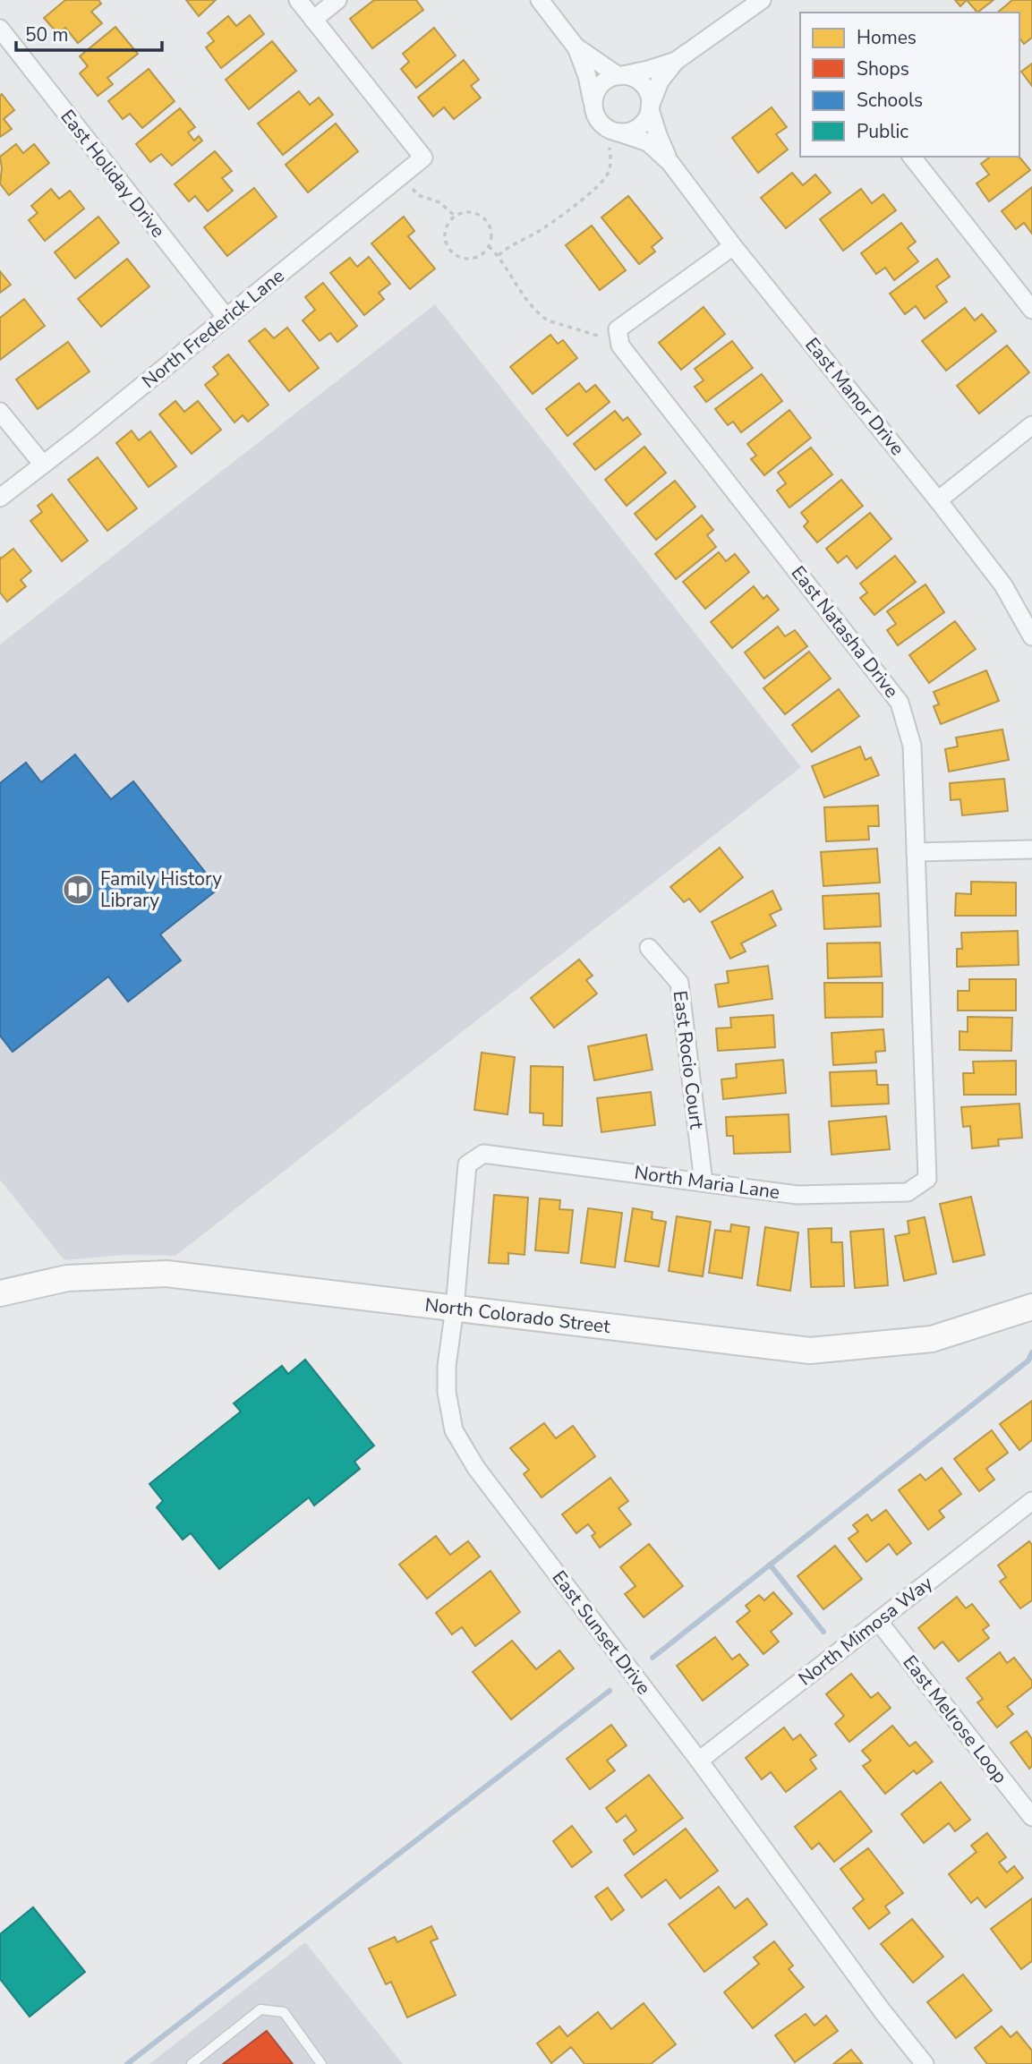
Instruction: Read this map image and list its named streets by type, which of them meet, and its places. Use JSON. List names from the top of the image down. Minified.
{"streets":{"street":["East Holiday Drive","North Frederick Lane","East Manor Drive","East Natasha Drive","East Rocio Court","North Maria Lane","North Colorado Street","North Mimosa Way","East Sunset Drive","East Melrose Loop"]},"crossings":[["East Holiday Drive","North Frederick Lane"],["East Manor Drive","East Natasha Drive"],["East Natasha Drive","North Maria Lane"],["East Rocio Court","North Maria Lane"],["North Maria Lane","East Sunset Drive"],["North Colorado Street","East Sunset Drive"],["North Mimosa Way","East Sunset Drive"],["North Mimosa Way","East Melrose Loop"]],"places":{"library":["Family History Library"]},"legend":["Homes","Shops","Schools","Public"],"scale_bar":"50 m"}
